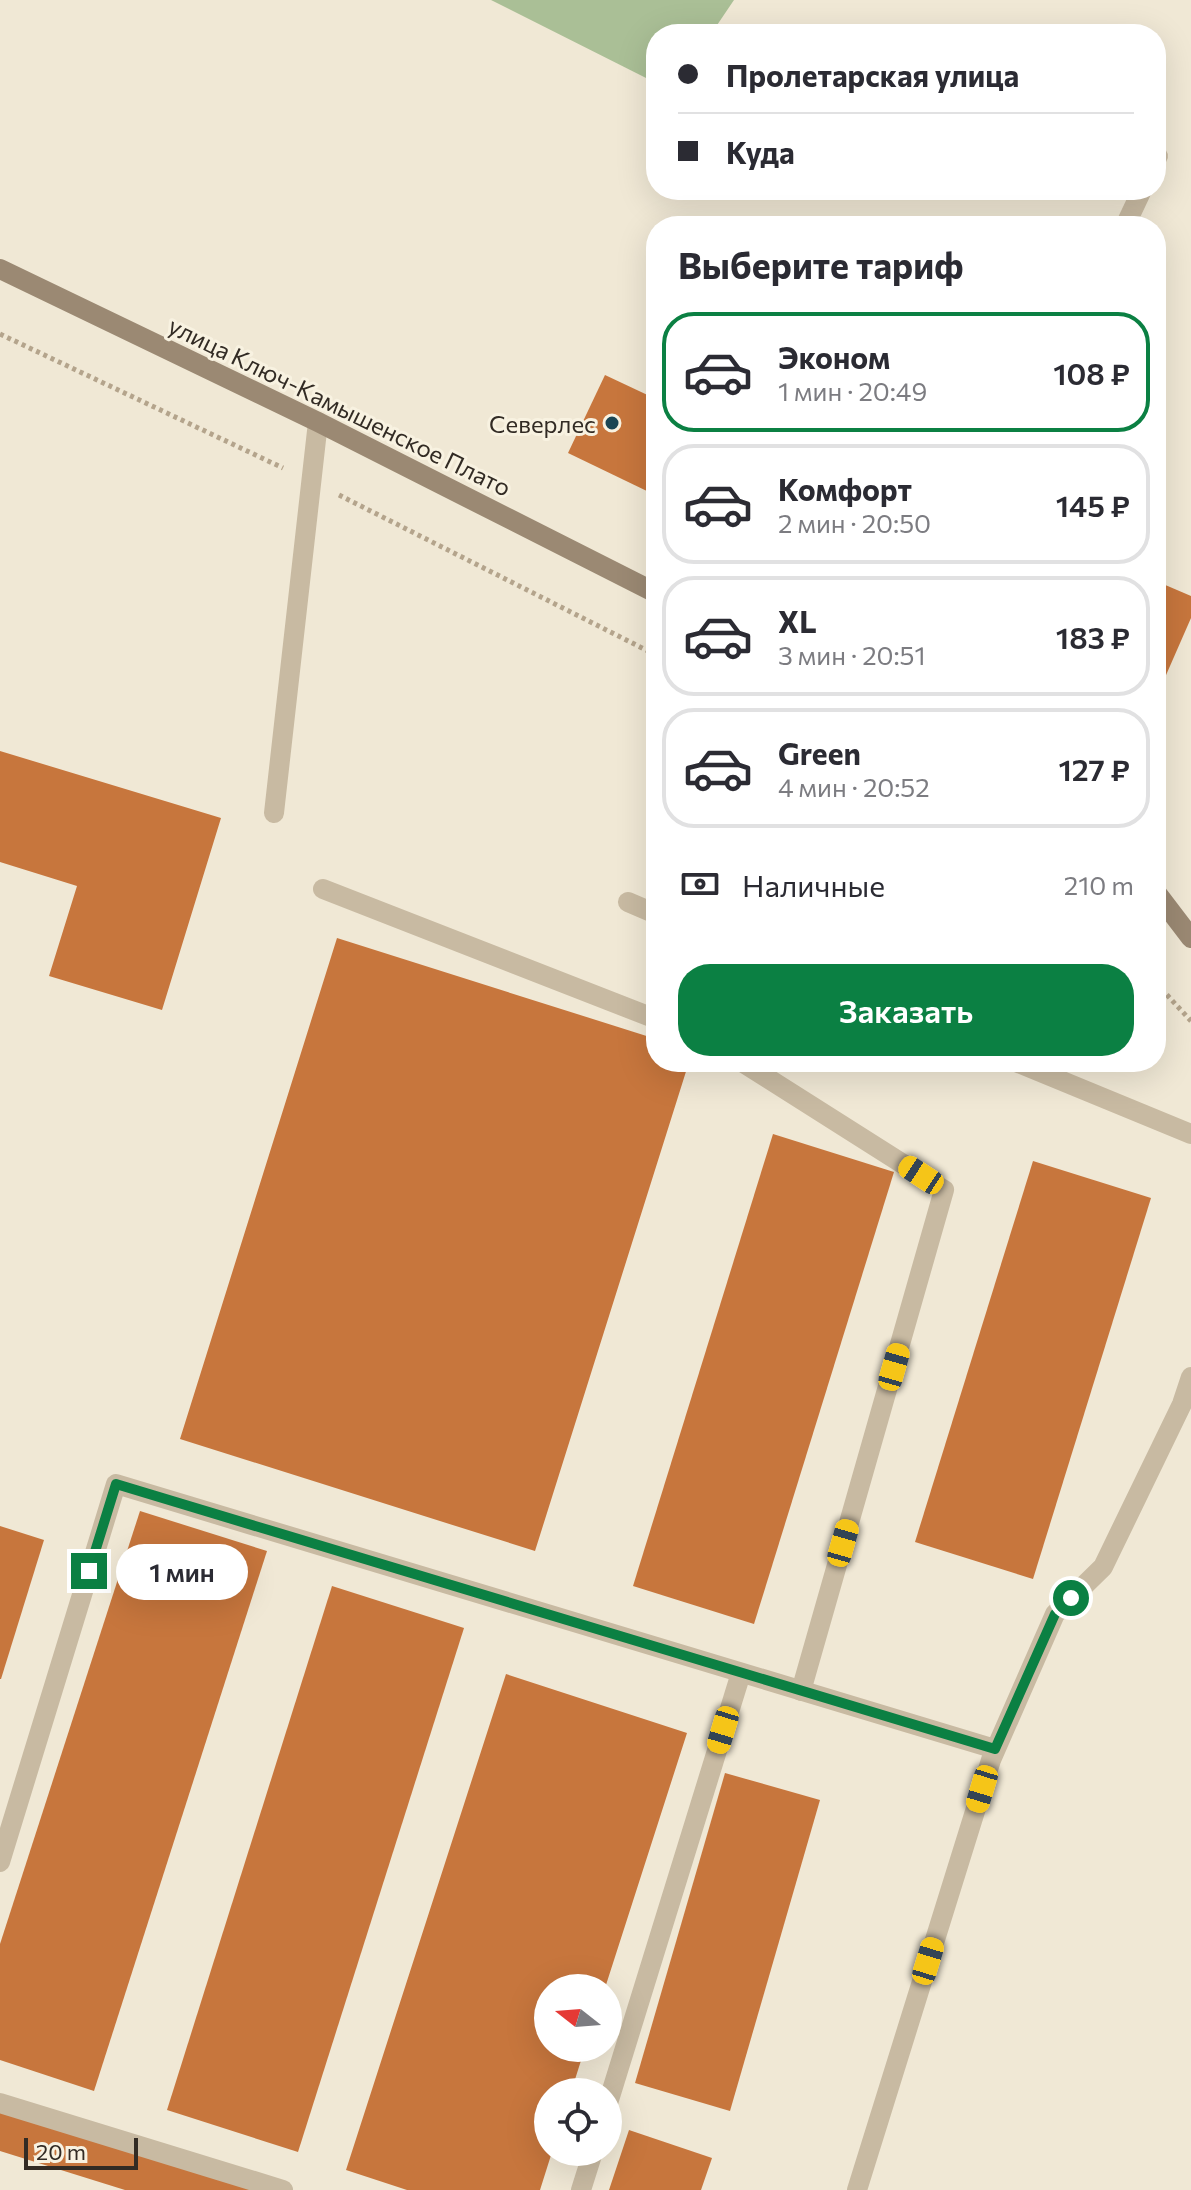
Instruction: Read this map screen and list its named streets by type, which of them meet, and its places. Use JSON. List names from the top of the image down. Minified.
{"streets":{"main road":["улица Ключ-Камышенское Плато"]},"places":["Северлес"],"scale_bar":"20 m","north":"left","page":{"banner":["Пролетарская улица","Куда"],"heading":"Выберите тариф","list":[{"name":"Эконом","note":"1 мин · 20:49","value":"108 ₽"},{"name":"Комфорт","note":"2 мин · 20:50","value":"145 ₽"},{"name":"XL","note":"3 мин · 20:51","value":"183 ₽"},{"name":"Green","note":"4 мин · 20:52","value":"127 ₽"}],"pay":["Наличные","210 m"],"buttons":"Заказать","bubble":"1 мин","scale":"20 m"}}
